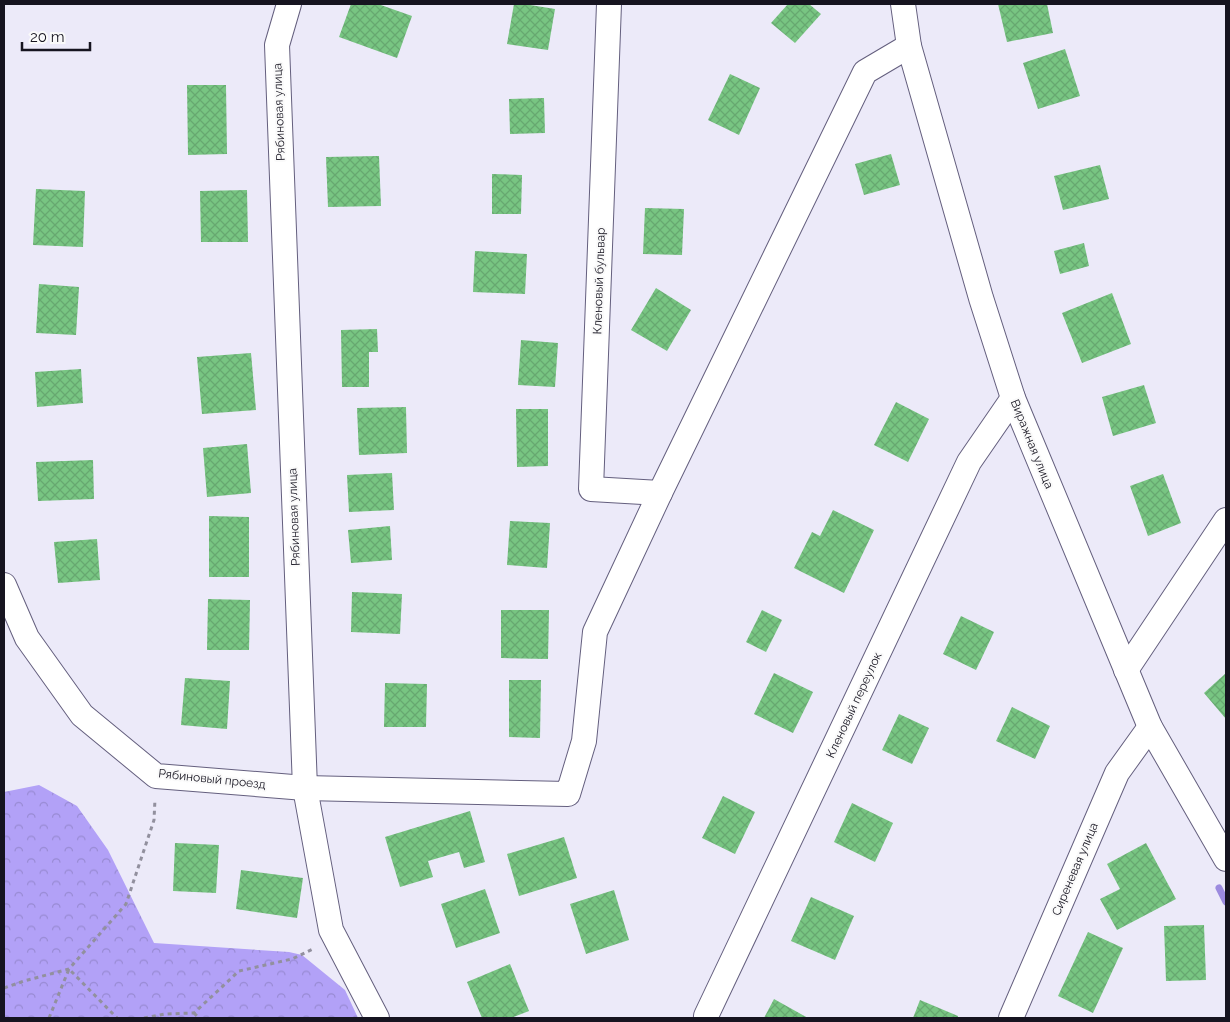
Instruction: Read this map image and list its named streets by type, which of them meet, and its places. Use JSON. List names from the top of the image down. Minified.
{"streets":{"street":["Рябиновая улица","Кленовый бульвар","Виражная улица","Кленовый переулок","Рябиновый проезд","Сиреневая улица"]},"crossings":[["Рябиновая улица","Рябиновый проезд"],["Кленовый бульвар","Рябиновый проезд"],["Виражная улица","Кленовый переулок"],["Виражная улица","Сиреневая улица"]],"scale_bar":"20 m"}
